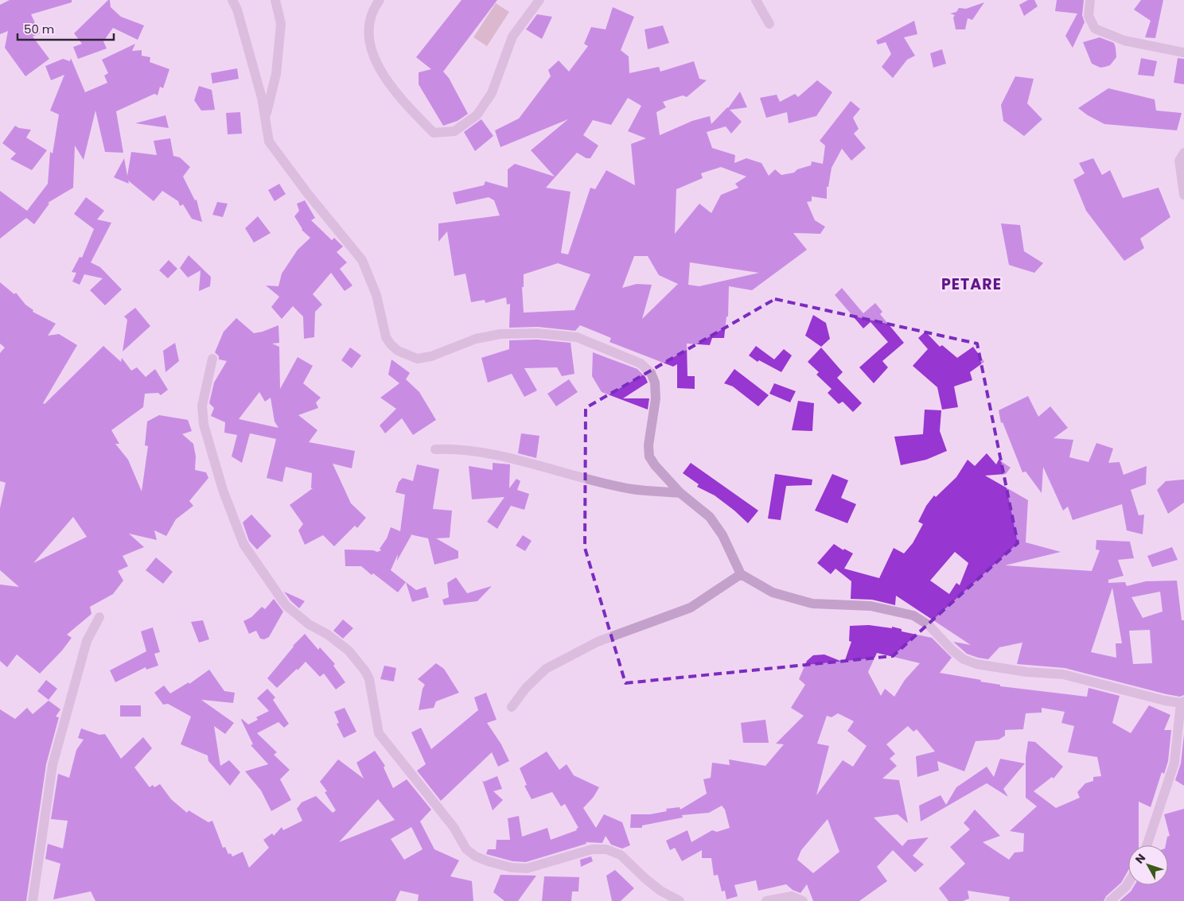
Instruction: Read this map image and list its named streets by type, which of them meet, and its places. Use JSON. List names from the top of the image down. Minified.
{"districts":["PETARE"],"scale_bar":"50 m","north":"top left"}
